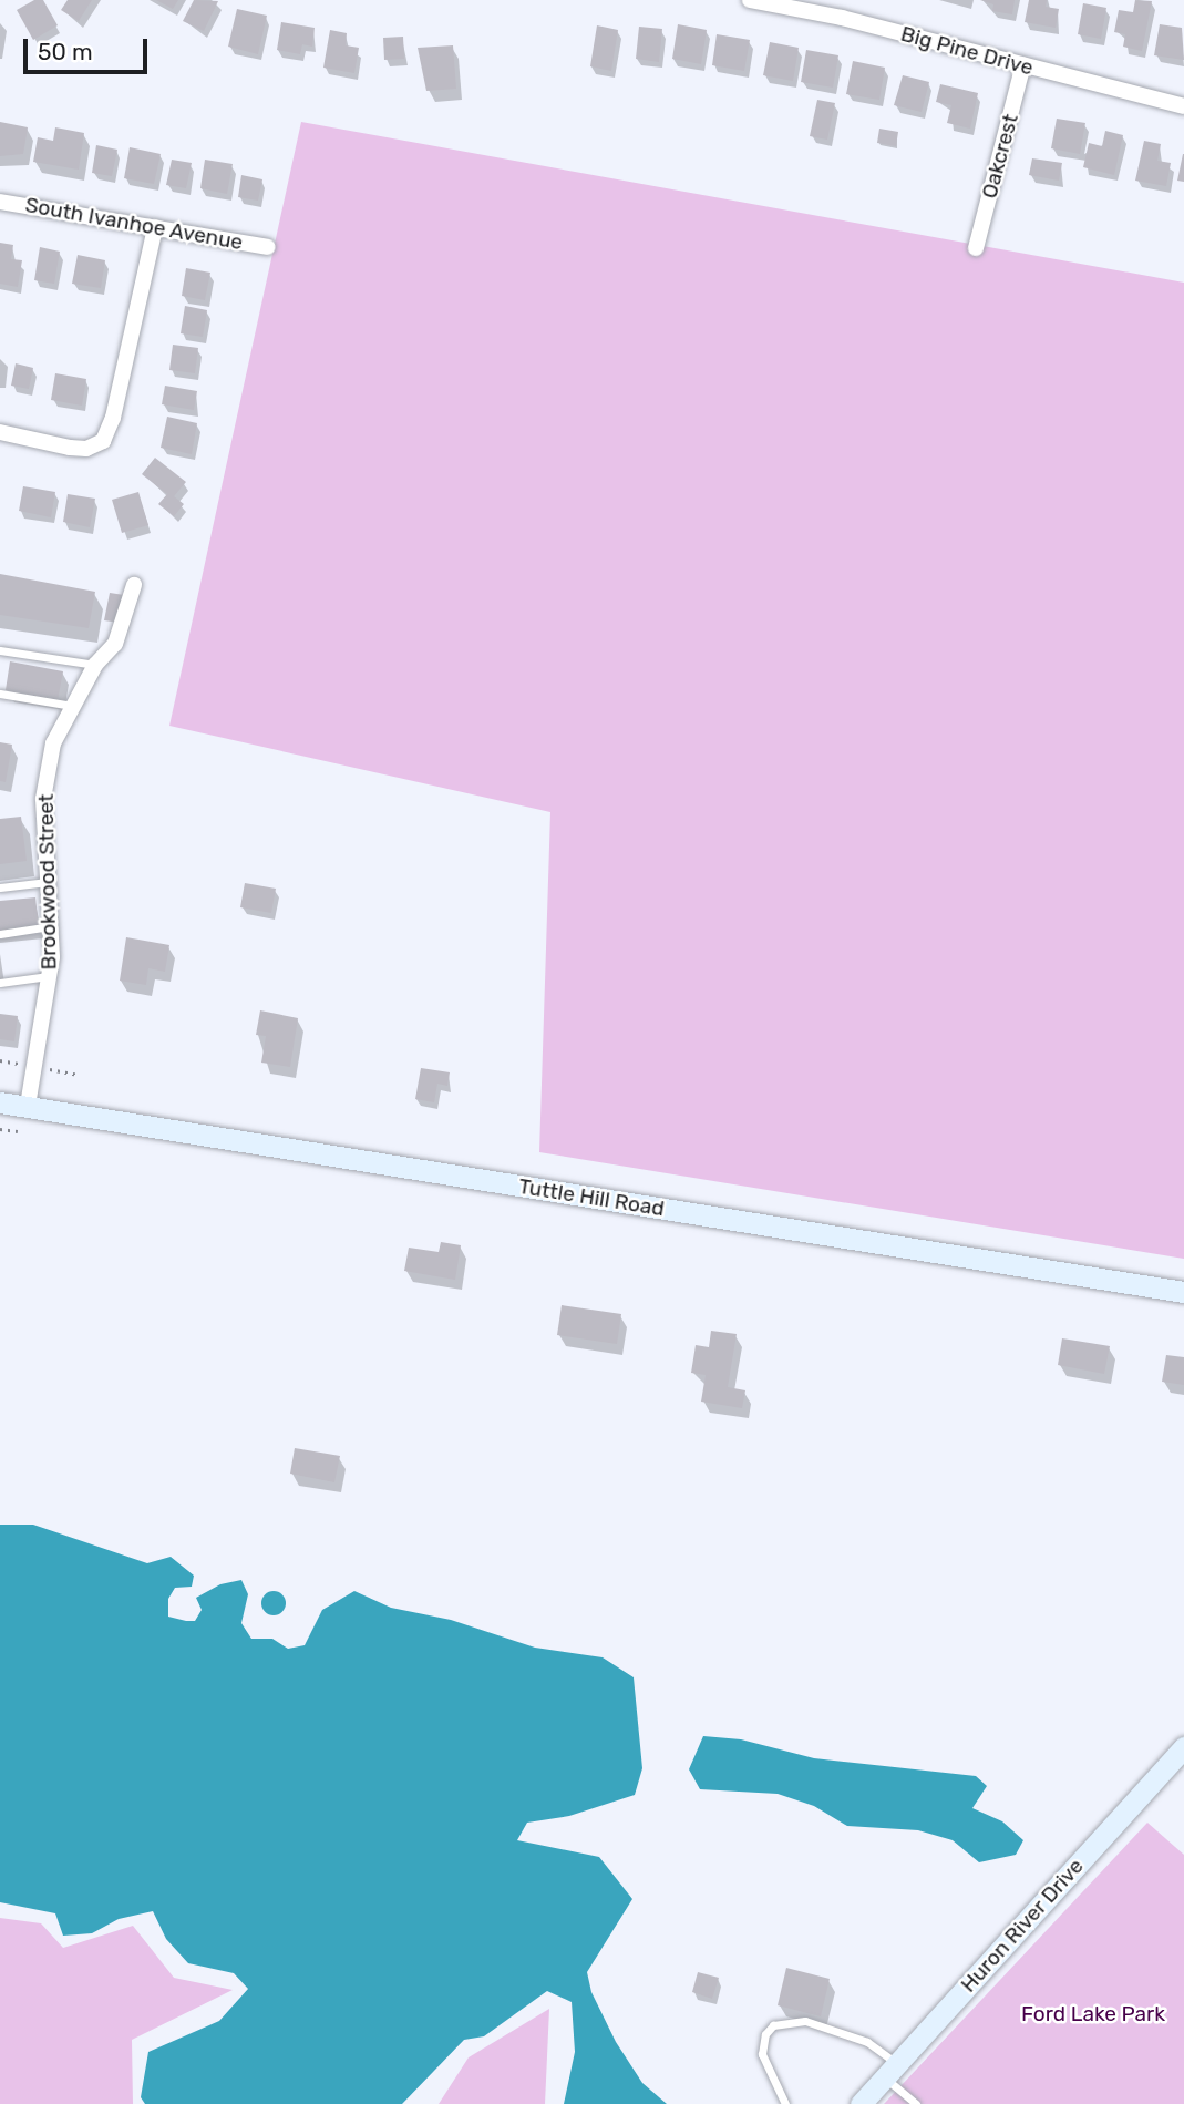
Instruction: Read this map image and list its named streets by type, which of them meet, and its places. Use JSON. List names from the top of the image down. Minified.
{"streets":{"main road":["Tuttle Hill Road","Huron River Drive"],"street":["Big Pine Drive","Oakcrest","South Ivanhoe Avenue","Brookwood Street"]},"crossings":[["Big Pine Drive","Oakcrest"],["Brookwood Street","Tuttle Hill Road"]],"parks":["Ford Lake Park"],"scale_bar":"50 m"}
